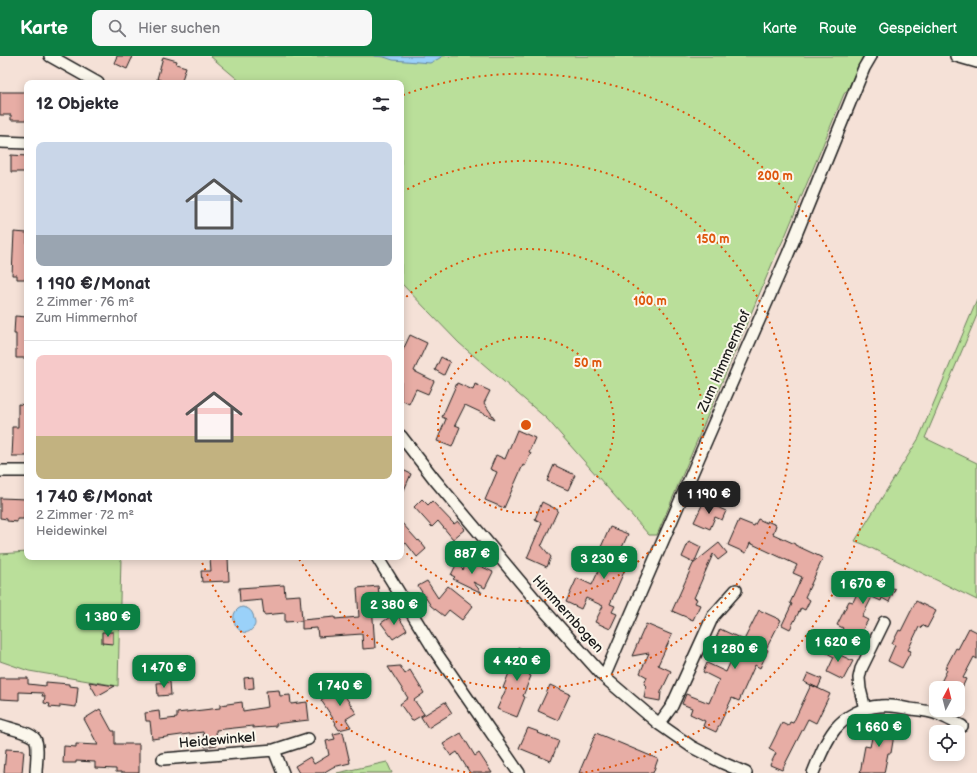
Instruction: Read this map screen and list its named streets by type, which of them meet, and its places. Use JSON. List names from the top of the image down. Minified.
{"streets":{"street":["Zum Himmernhof","Himmernbogen","Heidewinkel"]},"crossings":[["Zum Himmernhof","Himmernbogen"]],"north":"top","page":{"header":"Karte","search":"Hier suchen","nav":["Karte","Route","Gespeichert"],"heading":"12 Objekte","list":[{"name":"1 190 €/Monat","note":"2 Zimmer · 76 m² · Zum Himmernhof"},{"name":"1 740 €/Monat","note":"2 Zimmer · 72 m² · Heidewinkel"}],"price":["1 190 €","887 €","3 230 €","1 670 €","2 380 €","1 380 €","1 620 €","1 280 €","4 420 €","1 470 €","1 740 €","1 660 €"]},"rings":["200 m","150 m","100 m","50 m"]}
